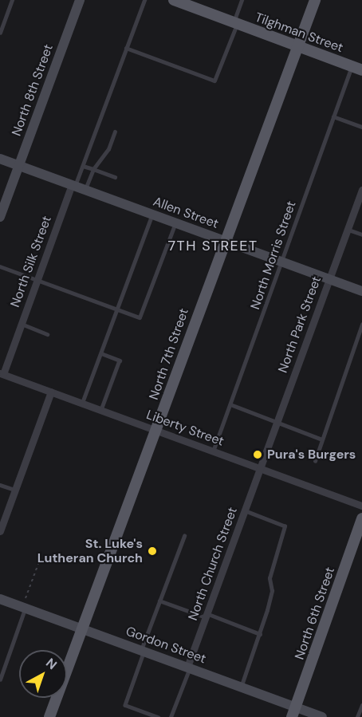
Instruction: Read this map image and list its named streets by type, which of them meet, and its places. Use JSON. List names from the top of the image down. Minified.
{"streets":{"main road":["Tilghman Street","North 7th Street","North 6th Street"],"street":["North 8th Street","Allen Street","North Silk Street","North Park Street","Liberty Street","North Church Street","Gordon Street"],"lane":["North Morris Street"]},"crossings":[["Tilghman Street","North Morris Street"],["Tilghman Street","North 7th Street"],["North 8th Street","Allen Street"],["Allen Street","North Morris Street"],["Allen Street","North Silk Street"],["Allen Street","North Park Street"],["Allen Street","North 7th Street"],["North Morris Street","Liberty Street"],["North Silk Street","Liberty Street"],["North Park Street","Liberty Street"],["North Park Street","North Church Street"],["North 7th Street","Liberty Street"],["North 7th Street","Gordon Street"],["Liberty Street","North Church Street"],["North Church Street","Gordon Street"],["North 6th Street","Gordon Street"]],"districts":["7TH STREET"],"places":["Pura's Burgers","St. Luke's Lutheran Church"],"north":"top right"}
